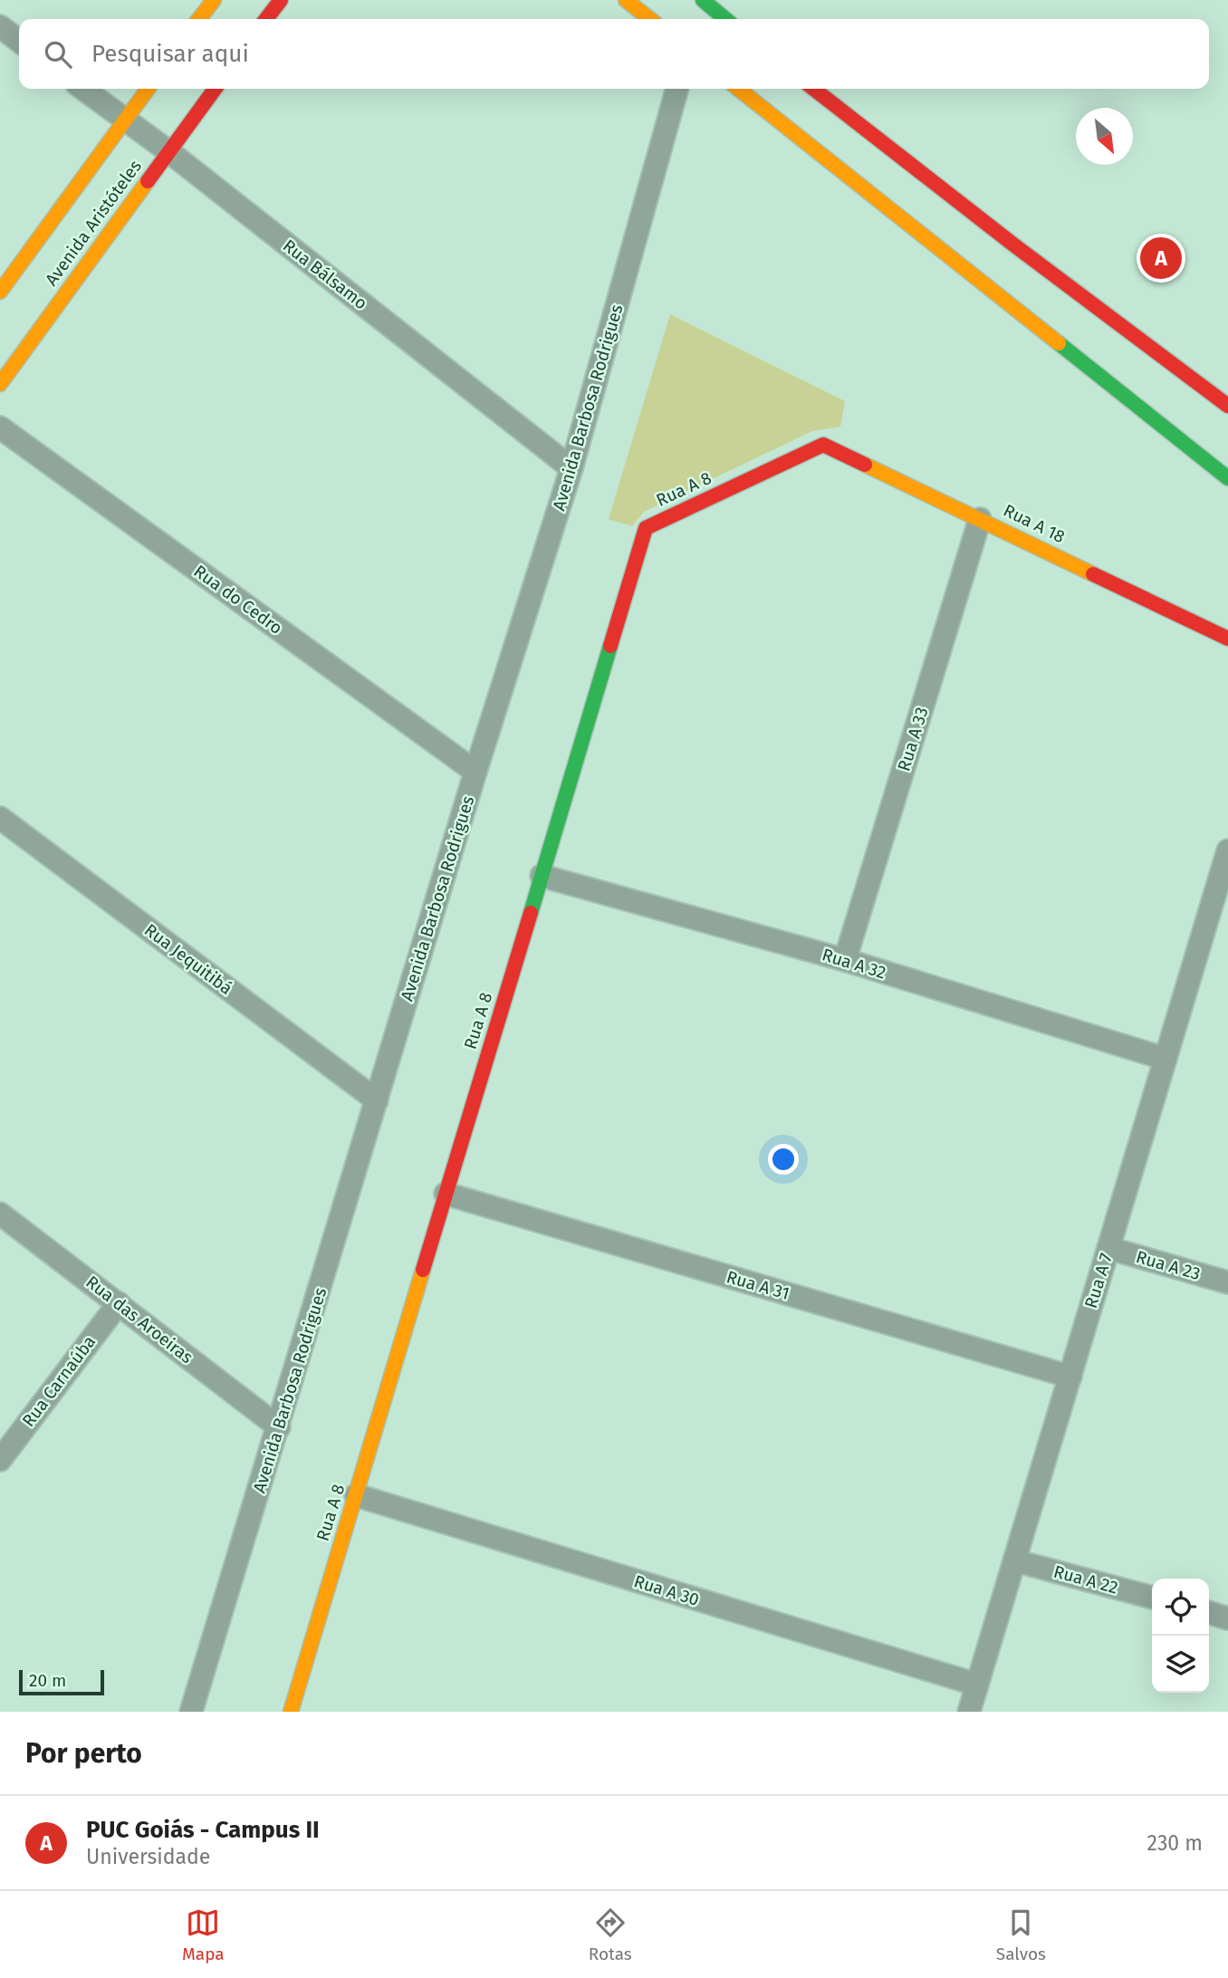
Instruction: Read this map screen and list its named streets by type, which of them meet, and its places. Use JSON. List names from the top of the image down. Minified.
{"streets":{"street":["Avenida Aristóteles","Rua Bálsamo","Avenida Barbosa Rodrigues","Rua A 8","Rua A 18","Rua do Cedro","Rua A 33","Rua Jequitibá","Rua A 32","Rua A 23","Rua A 7","Rua A 31","Rua das Aroeiras","Rua Carnaúba","Rua A 22","Rua A 30"]},"crossings":[["Avenida Aristóteles","Rua Bálsamo"],["Rua Bálsamo","Avenida Barbosa Rodrigues"],["Avenida Barbosa Rodrigues","Rua do Cedro"],["Avenida Barbosa Rodrigues","Rua Jequitibá"],["Avenida Barbosa Rodrigues","Rua das Aroeiras"],["Rua A 8","Rua A 18"],["Rua A 8","Rua A 32"],["Rua A 8","Rua A 31"],["Rua A 8","Rua A 30"],["Rua A 18","Rua A 33"],["Rua A 33","Rua A 32"],["Rua A 32","Rua A 7"],["Rua A 23","Rua A 7"],["Rua A 7","Rua A 31"],["Rua A 7","Rua A 22"],["Rua A 7","Rua A 30"],["Rua das Aroeiras","Rua Carnaúba"]],"scale_bar":"20 m","north":"bottom right","page":{"search":"Pesquisar aqui","pins":"A","scale":"20 m","heading":"Por perto","list":[{"mark":"A","name":"PUC Goiás - Campus II","note":"Universidade","value":"230 m"}],"nav":["Mapa","Rotas","Salvos"]}}
